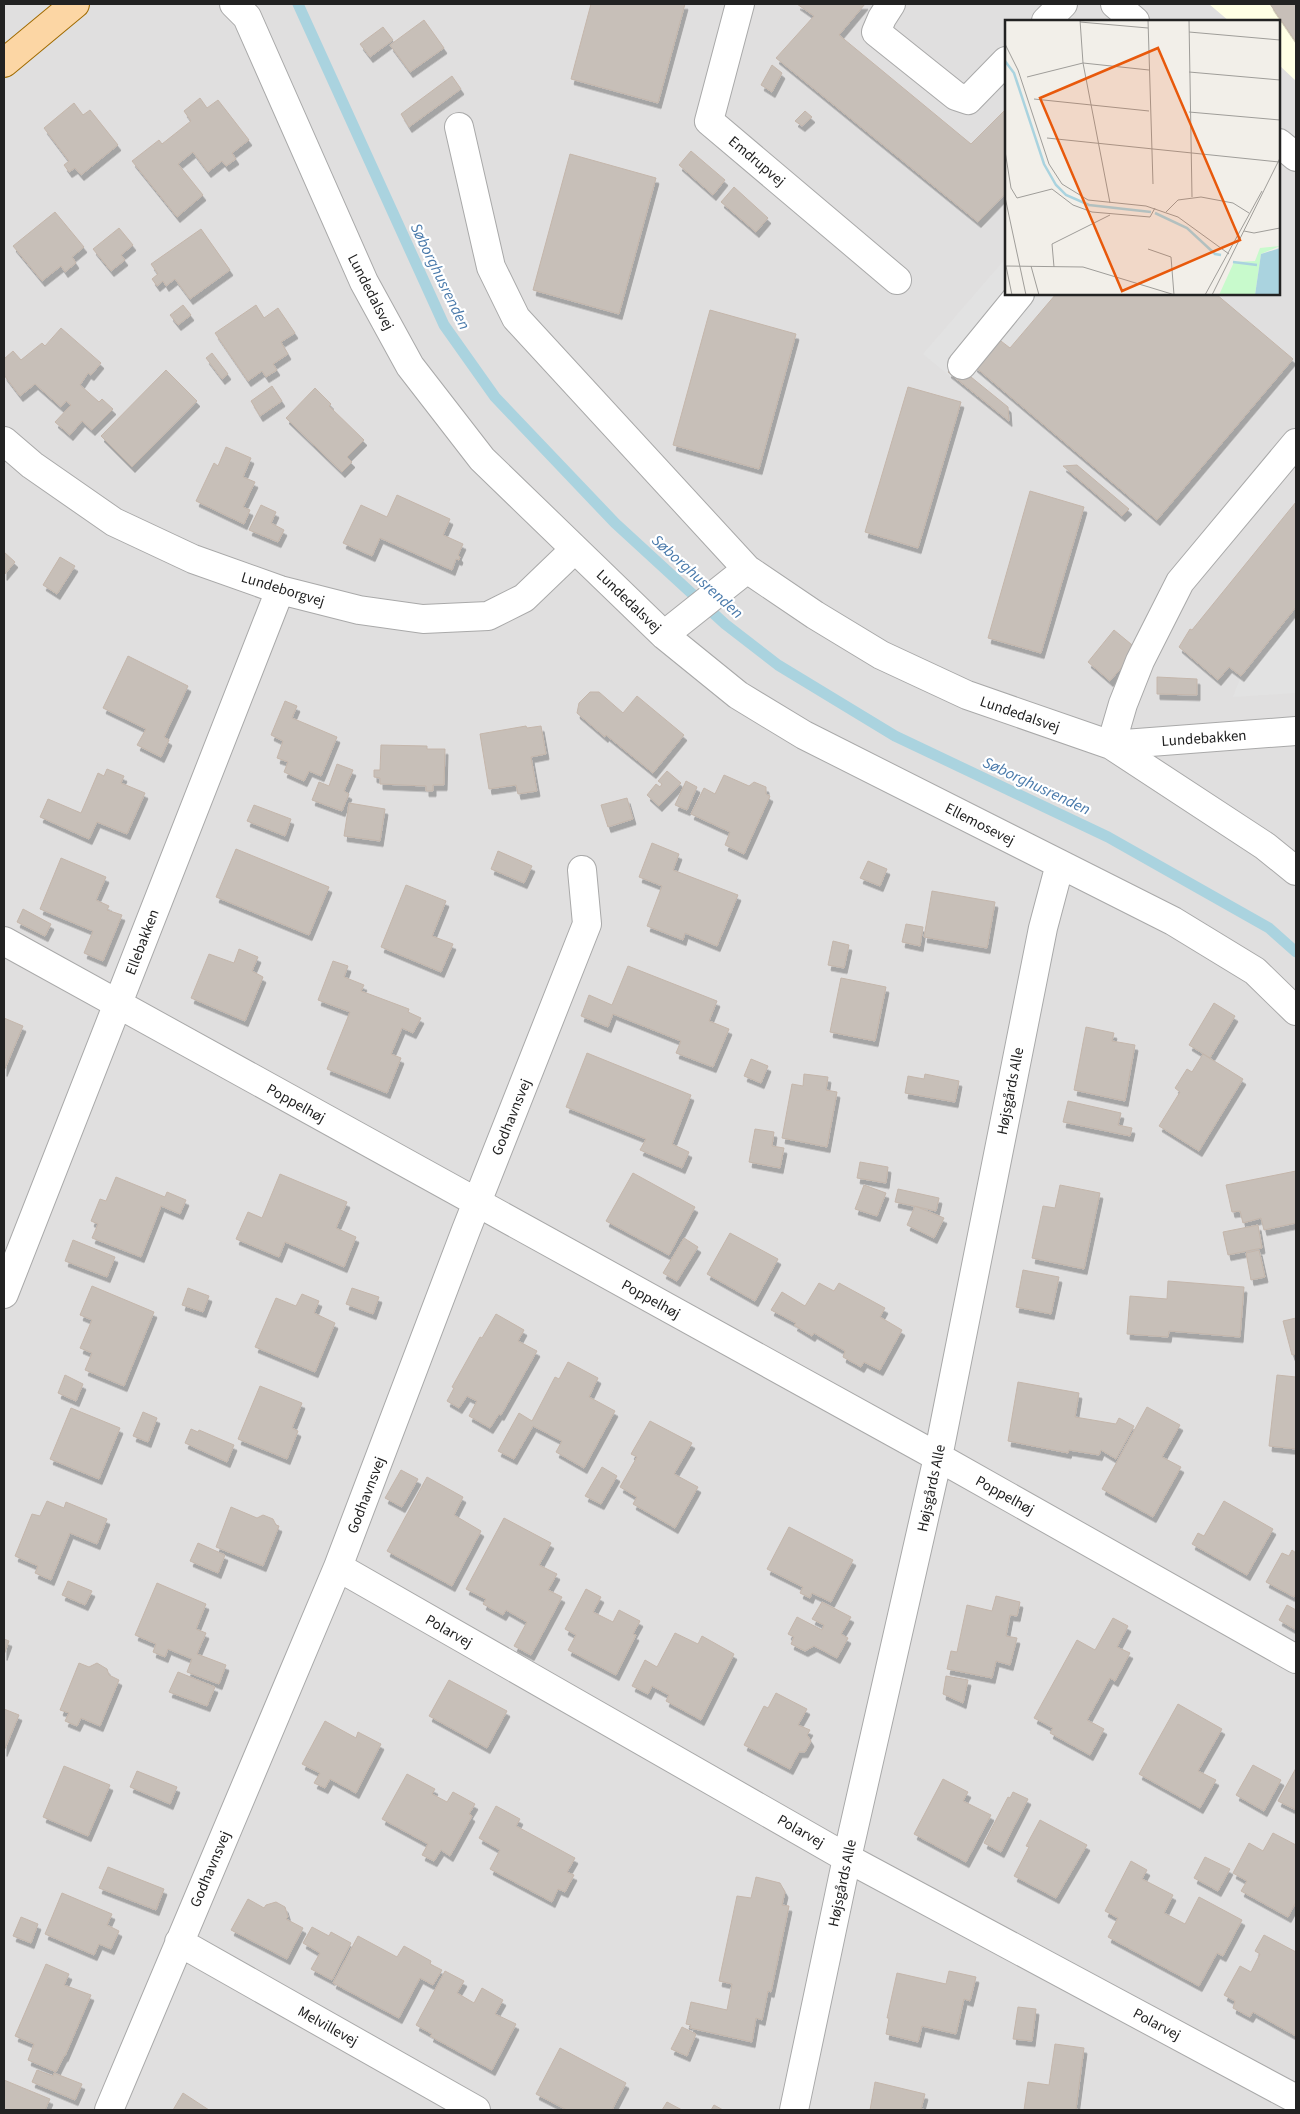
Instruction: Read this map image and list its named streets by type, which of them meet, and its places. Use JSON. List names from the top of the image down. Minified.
{"streets":{"street":["Emdrupvej","Lundedalsvej","Lundeborgvej","Lundebakken","Ellemosevej","Ellebakken","Højsgårds Alle","Poppelhøj","Godhavnsvej","Polarvej","Melvillevej"]},"crossings":[["Lundedalsvej","Lundeborgvej"],["Lundedalsvej","Lundebakken"],["Lundedalsvej","Ellemosevej"],["Lundeborgvej","Ellebakken"],["Ellemosevej","Højsgårds Alle"],["Ellebakken","Poppelhøj"],["Højsgårds Alle","Poppelhøj"],["Højsgårds Alle","Polarvej"],["Poppelhøj","Godhavnsvej"],["Godhavnsvej","Polarvej"],["Godhavnsvej","Melvillevej"]],"water":["Søborghusrenden"]}
